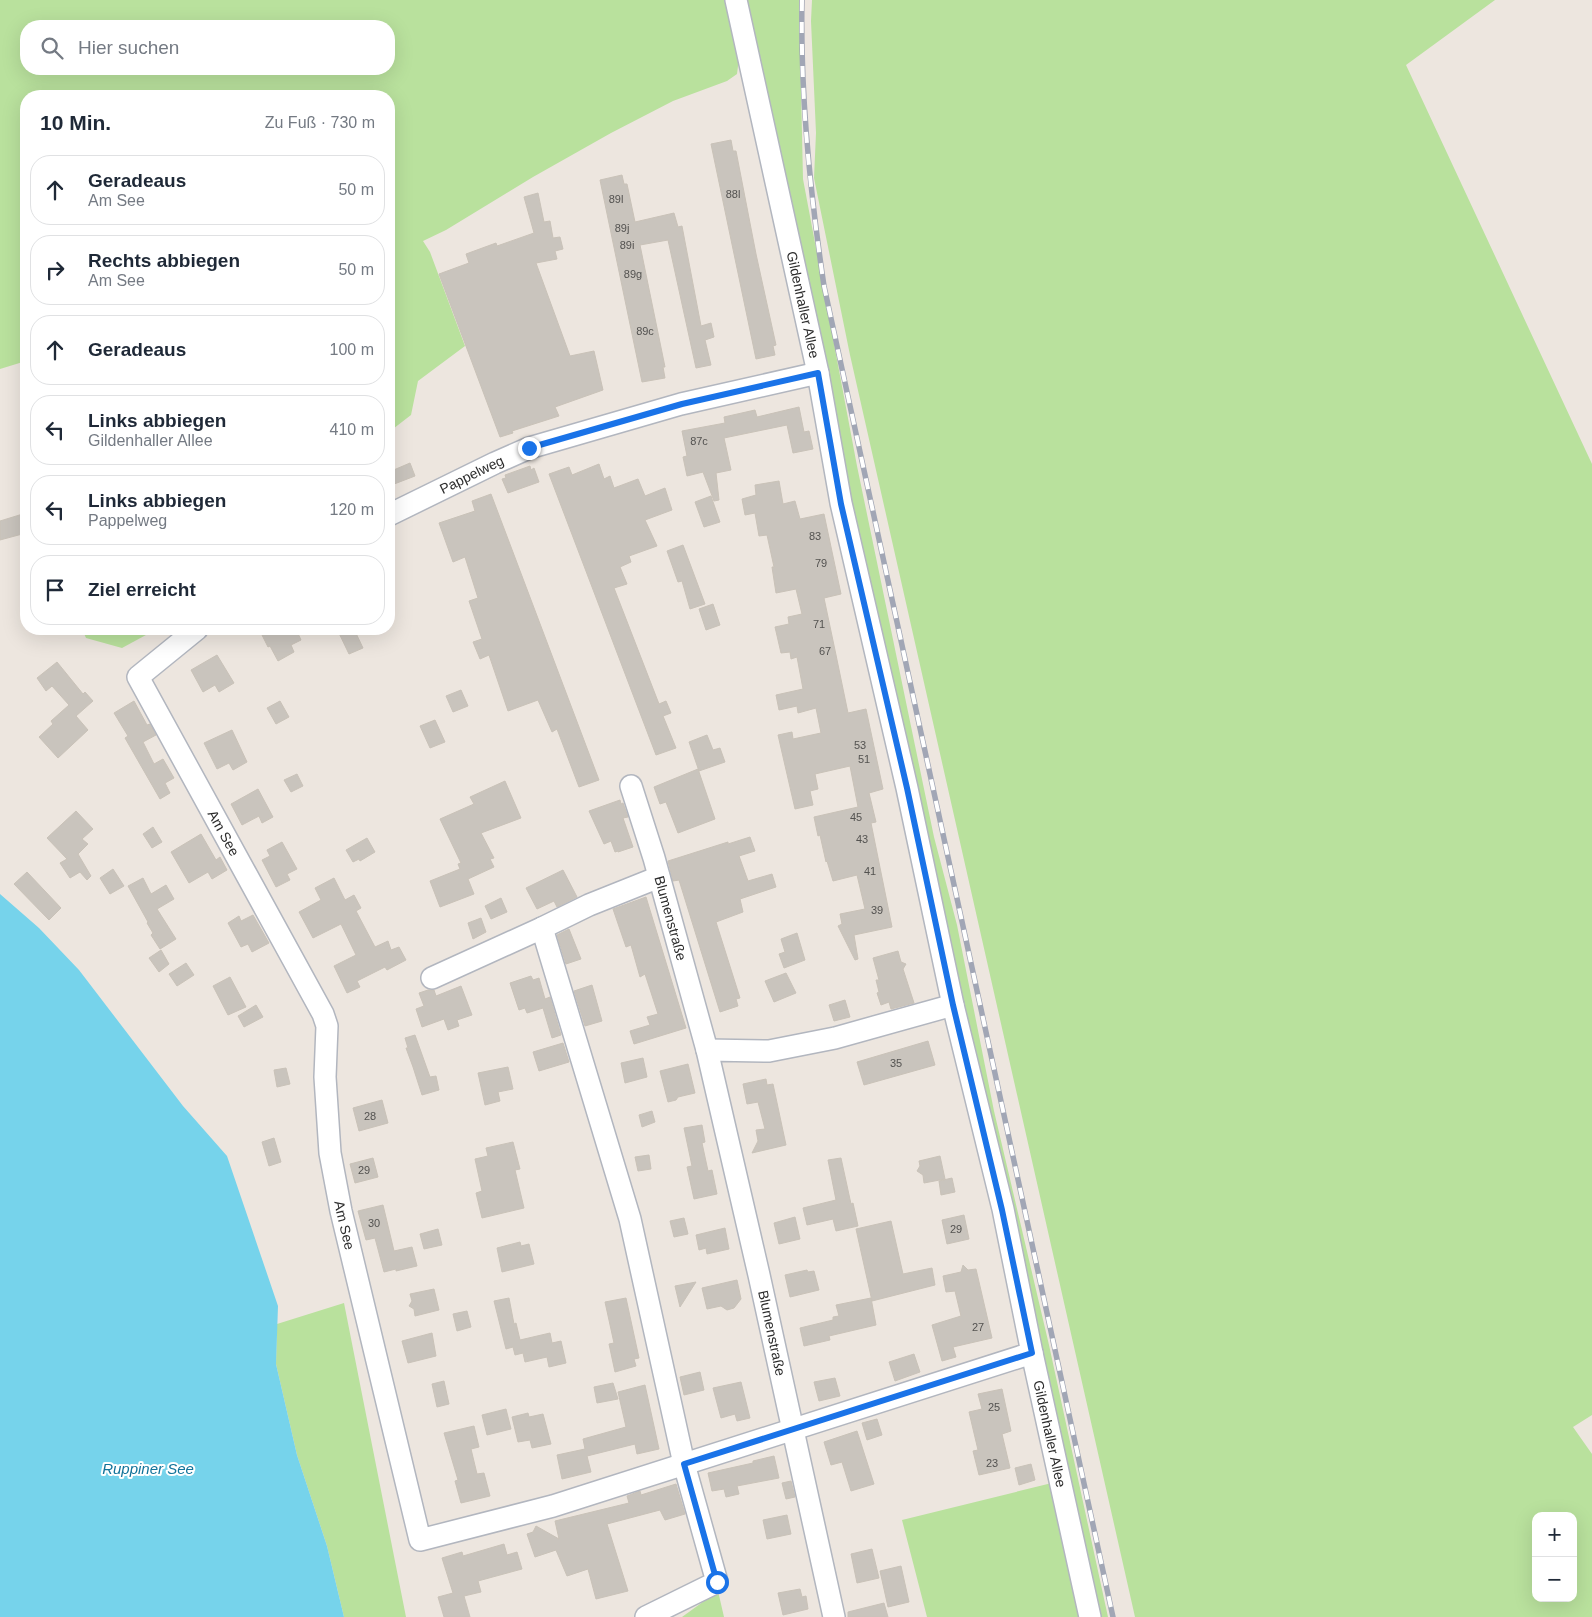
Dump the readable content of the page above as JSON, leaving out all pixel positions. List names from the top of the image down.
{
  "streets": {
    "street": [
      "Gildenhaller Allee",
      "Pappelweg",
      "Am See",
      "Blumenstraße"
    ]
  },
  "crossings": [
    ["Gildenhaller Allee", "Pappelweg"],
    ["Gildenhaller Allee", "Am See"],
    ["Am See", "Blumenstraße"]
  ],
  "water": ["Ruppiner See"],
  "house_numbers": [
    "88l",
    "89l",
    "89j",
    "89i",
    "89g",
    "89c",
    "87c",
    "83",
    "79",
    "71",
    "67",
    "53",
    "51",
    "45",
    "43",
    "41",
    "39",
    "35",
    "28",
    "29",
    "30",
    "29",
    "27",
    "25",
    "23"
  ],
  "page": {
    "search": "Hier suchen",
    "heading": ["10 Min.", "Zu Fuß · 730 m"],
    "list": [
      ["Geradeaus", "Am See", "50 m"],
      ["Rechts abbiegen", "Am See", "50 m"],
      ["Geradeaus", "100 m"],
      ["Links abbiegen", "Gildenhaller Allee", "410 m"],
      ["Links abbiegen", "Pappelweg", "120 m"],
      "Ziel erreicht"
    ],
    "map_buttons": ["+", "−"]
  }
}
